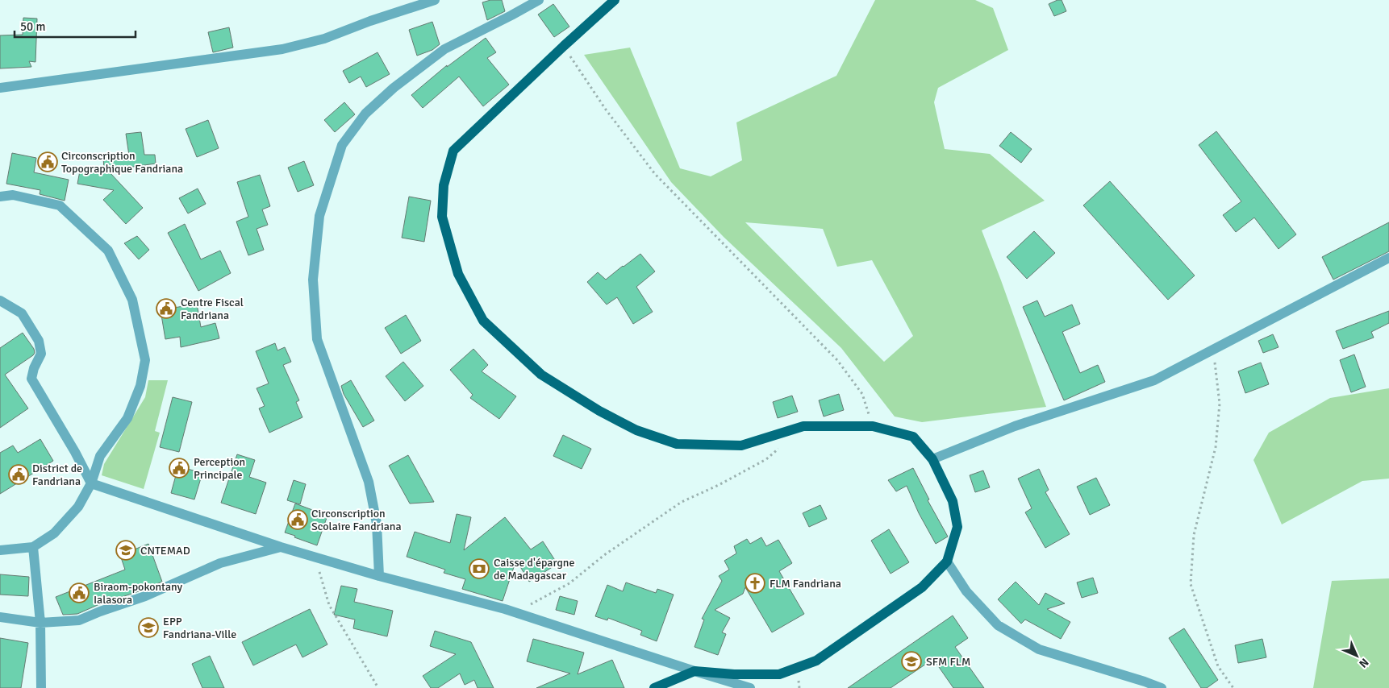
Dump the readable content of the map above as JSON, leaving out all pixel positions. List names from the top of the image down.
{
  "places": {
    "public building": [
      "Circonscription Topographique Fandriana",
      "Centre Fiscal Fandriana",
      "Perception Principale",
      "District de Fandriana",
      "Circonscription Scolaire Fandriana",
      "Biraom-pokontany Ialasora"
    ],
    "school or university": ["CNTEMAD", "EPP Fandriana-Ville", "SFM FLM"],
    "bank": ["Caisse d'épargne de Madagascar"],
    "church": ["FLM Fandriana"]
  },
  "scale_bar": "50 m",
  "north": "bottom right"
}
